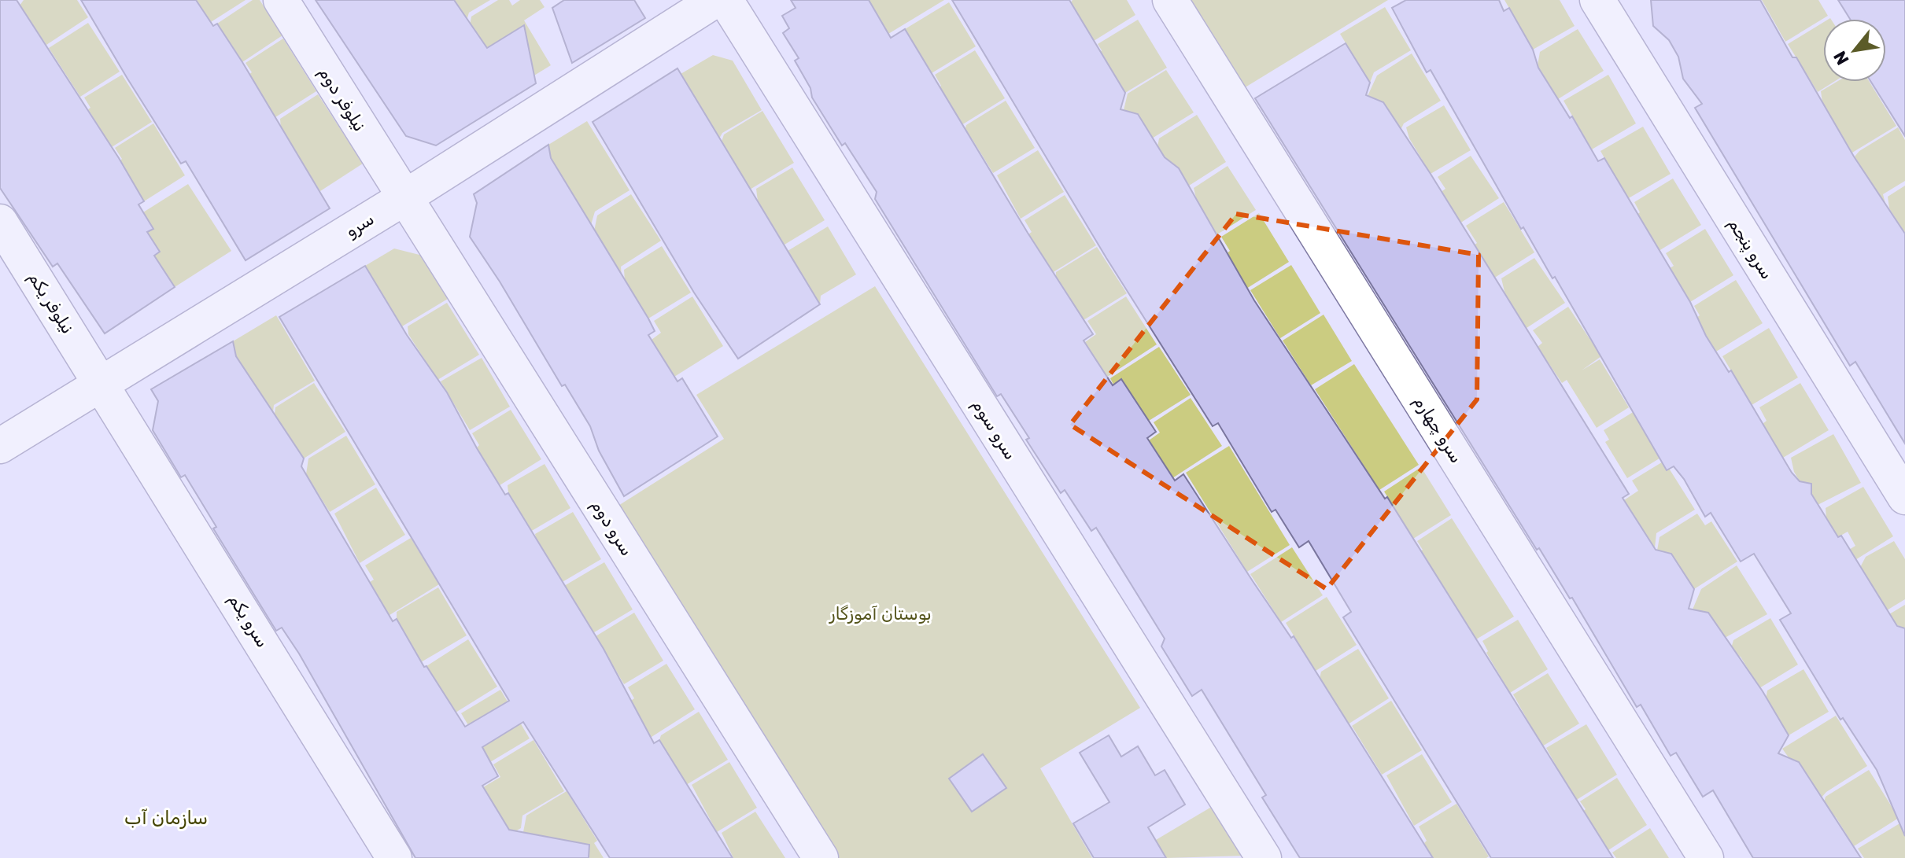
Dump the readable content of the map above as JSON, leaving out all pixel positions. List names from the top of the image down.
{
  "streets": {
    "street": [
      "نیلوفر دوم",
      "سرو",
      "سرو پنجم",
      "نیلوفر یکم",
      "سرو سوم",
      "سرو چهارم",
      "سرو دوم",
      "سرو یکم"
    ]
  },
  "crossings": [
    ["نیلوفر دوم", "سرو"],
    ["نیلوفر دوم", "سرو دوم"],
    ["سرو", "نیلوفر یکم"],
    ["سرو", "سرو دوم"],
    ["سرو", "سرو یکم"],
    ["نیلوفر یکم", "سرو یکم"]
  ],
  "districts": ["سازمان آب"],
  "parks": ["بوستان آموزگار"],
  "north": "bottom left"
}
